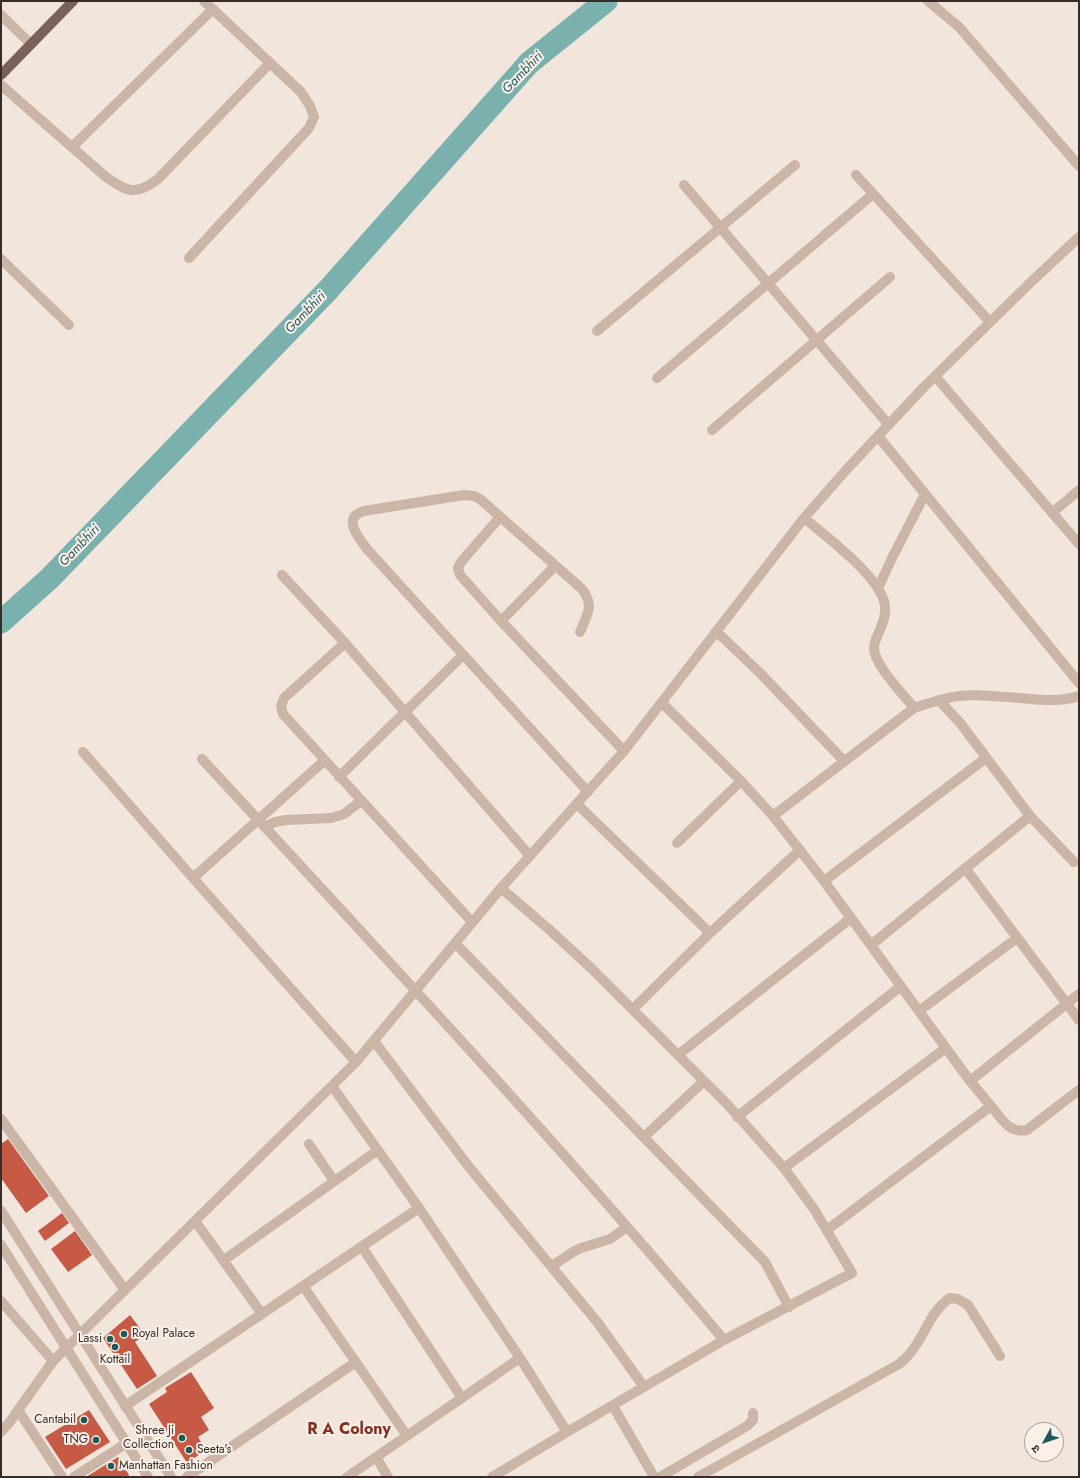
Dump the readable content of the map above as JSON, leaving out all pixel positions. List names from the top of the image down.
{
  "districts": ["R A Colony"],
  "water": ["Gambhiri"],
  "places": [
    "Royal Palace",
    "Lassi",
    "Kottail",
    "Cantabil",
    "Shree Ji Collection",
    "TNG",
    "Seeta's",
    "Manhattan Fashion"
  ],
  "north": "bottom left"
}
